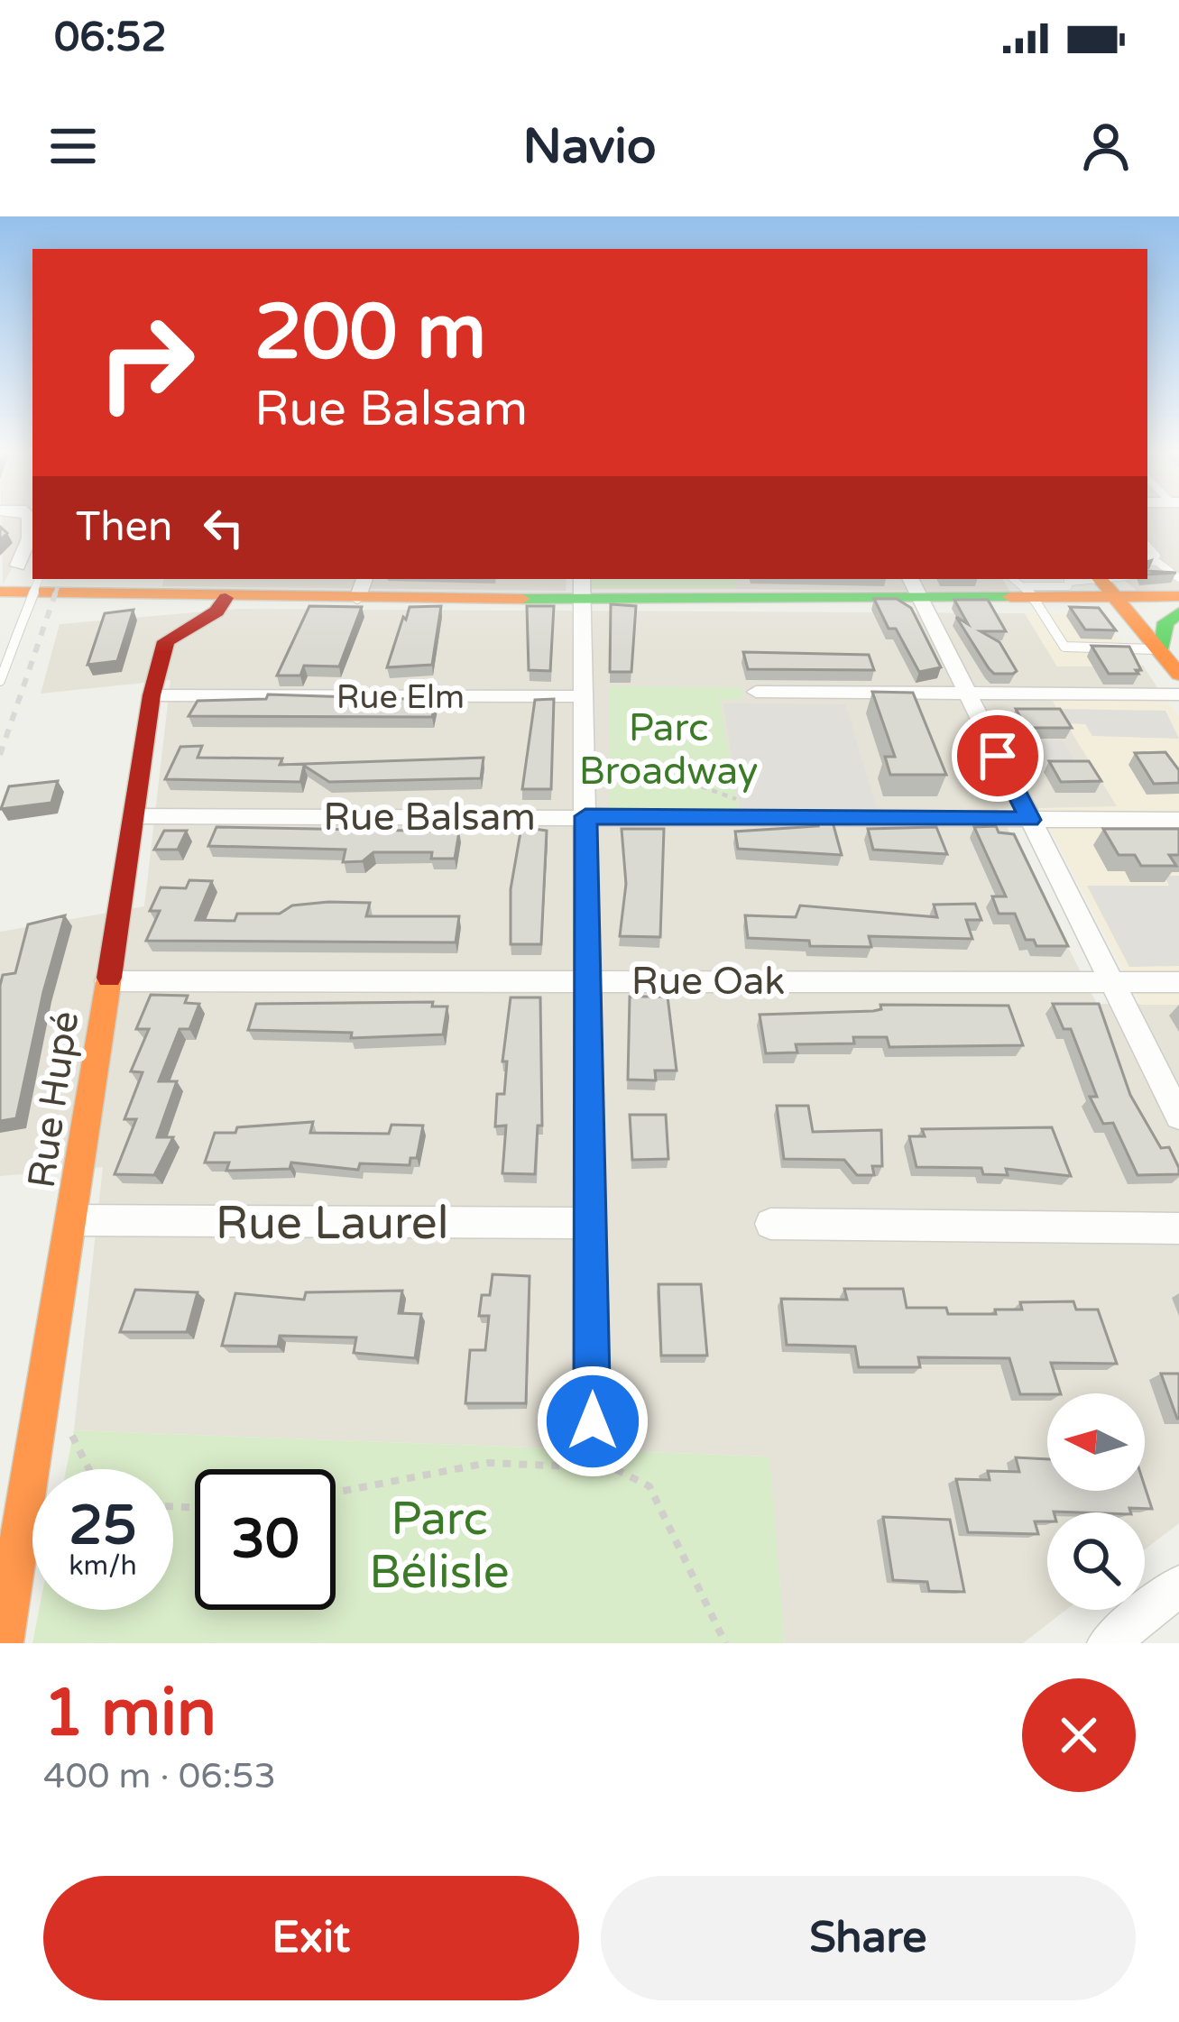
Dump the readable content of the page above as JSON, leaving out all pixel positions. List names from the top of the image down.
{
  "streets": {
    "street": [
      "Rue Elm",
      "Rue Balsam",
      "Rue Oak",
      "Rue Hupé",
      "Rue Laurel"
    ]
  },
  "crossings": [
    ["Rue Elm", "Rue Hupé"],
    ["Rue Balsam", "Rue Hupé"],
    ["Rue Oak", "Rue Hupé"],
    ["Rue Hupé", "Rue Laurel"]
  ],
  "parks": ["Parc Broadway", "Parc Bélisle"],
  "north": "left",
  "page": {
    "status": "06:52",
    "header": "Navio",
    "turn": ["200 m", "Rue Balsam"],
    "then": "Then",
    "speed": "25 km/h",
    "limit": "30",
    "heading": ["1 min", "400 m · 06:53"],
    "buttons": ["Exit", "Share"]
  }
}
